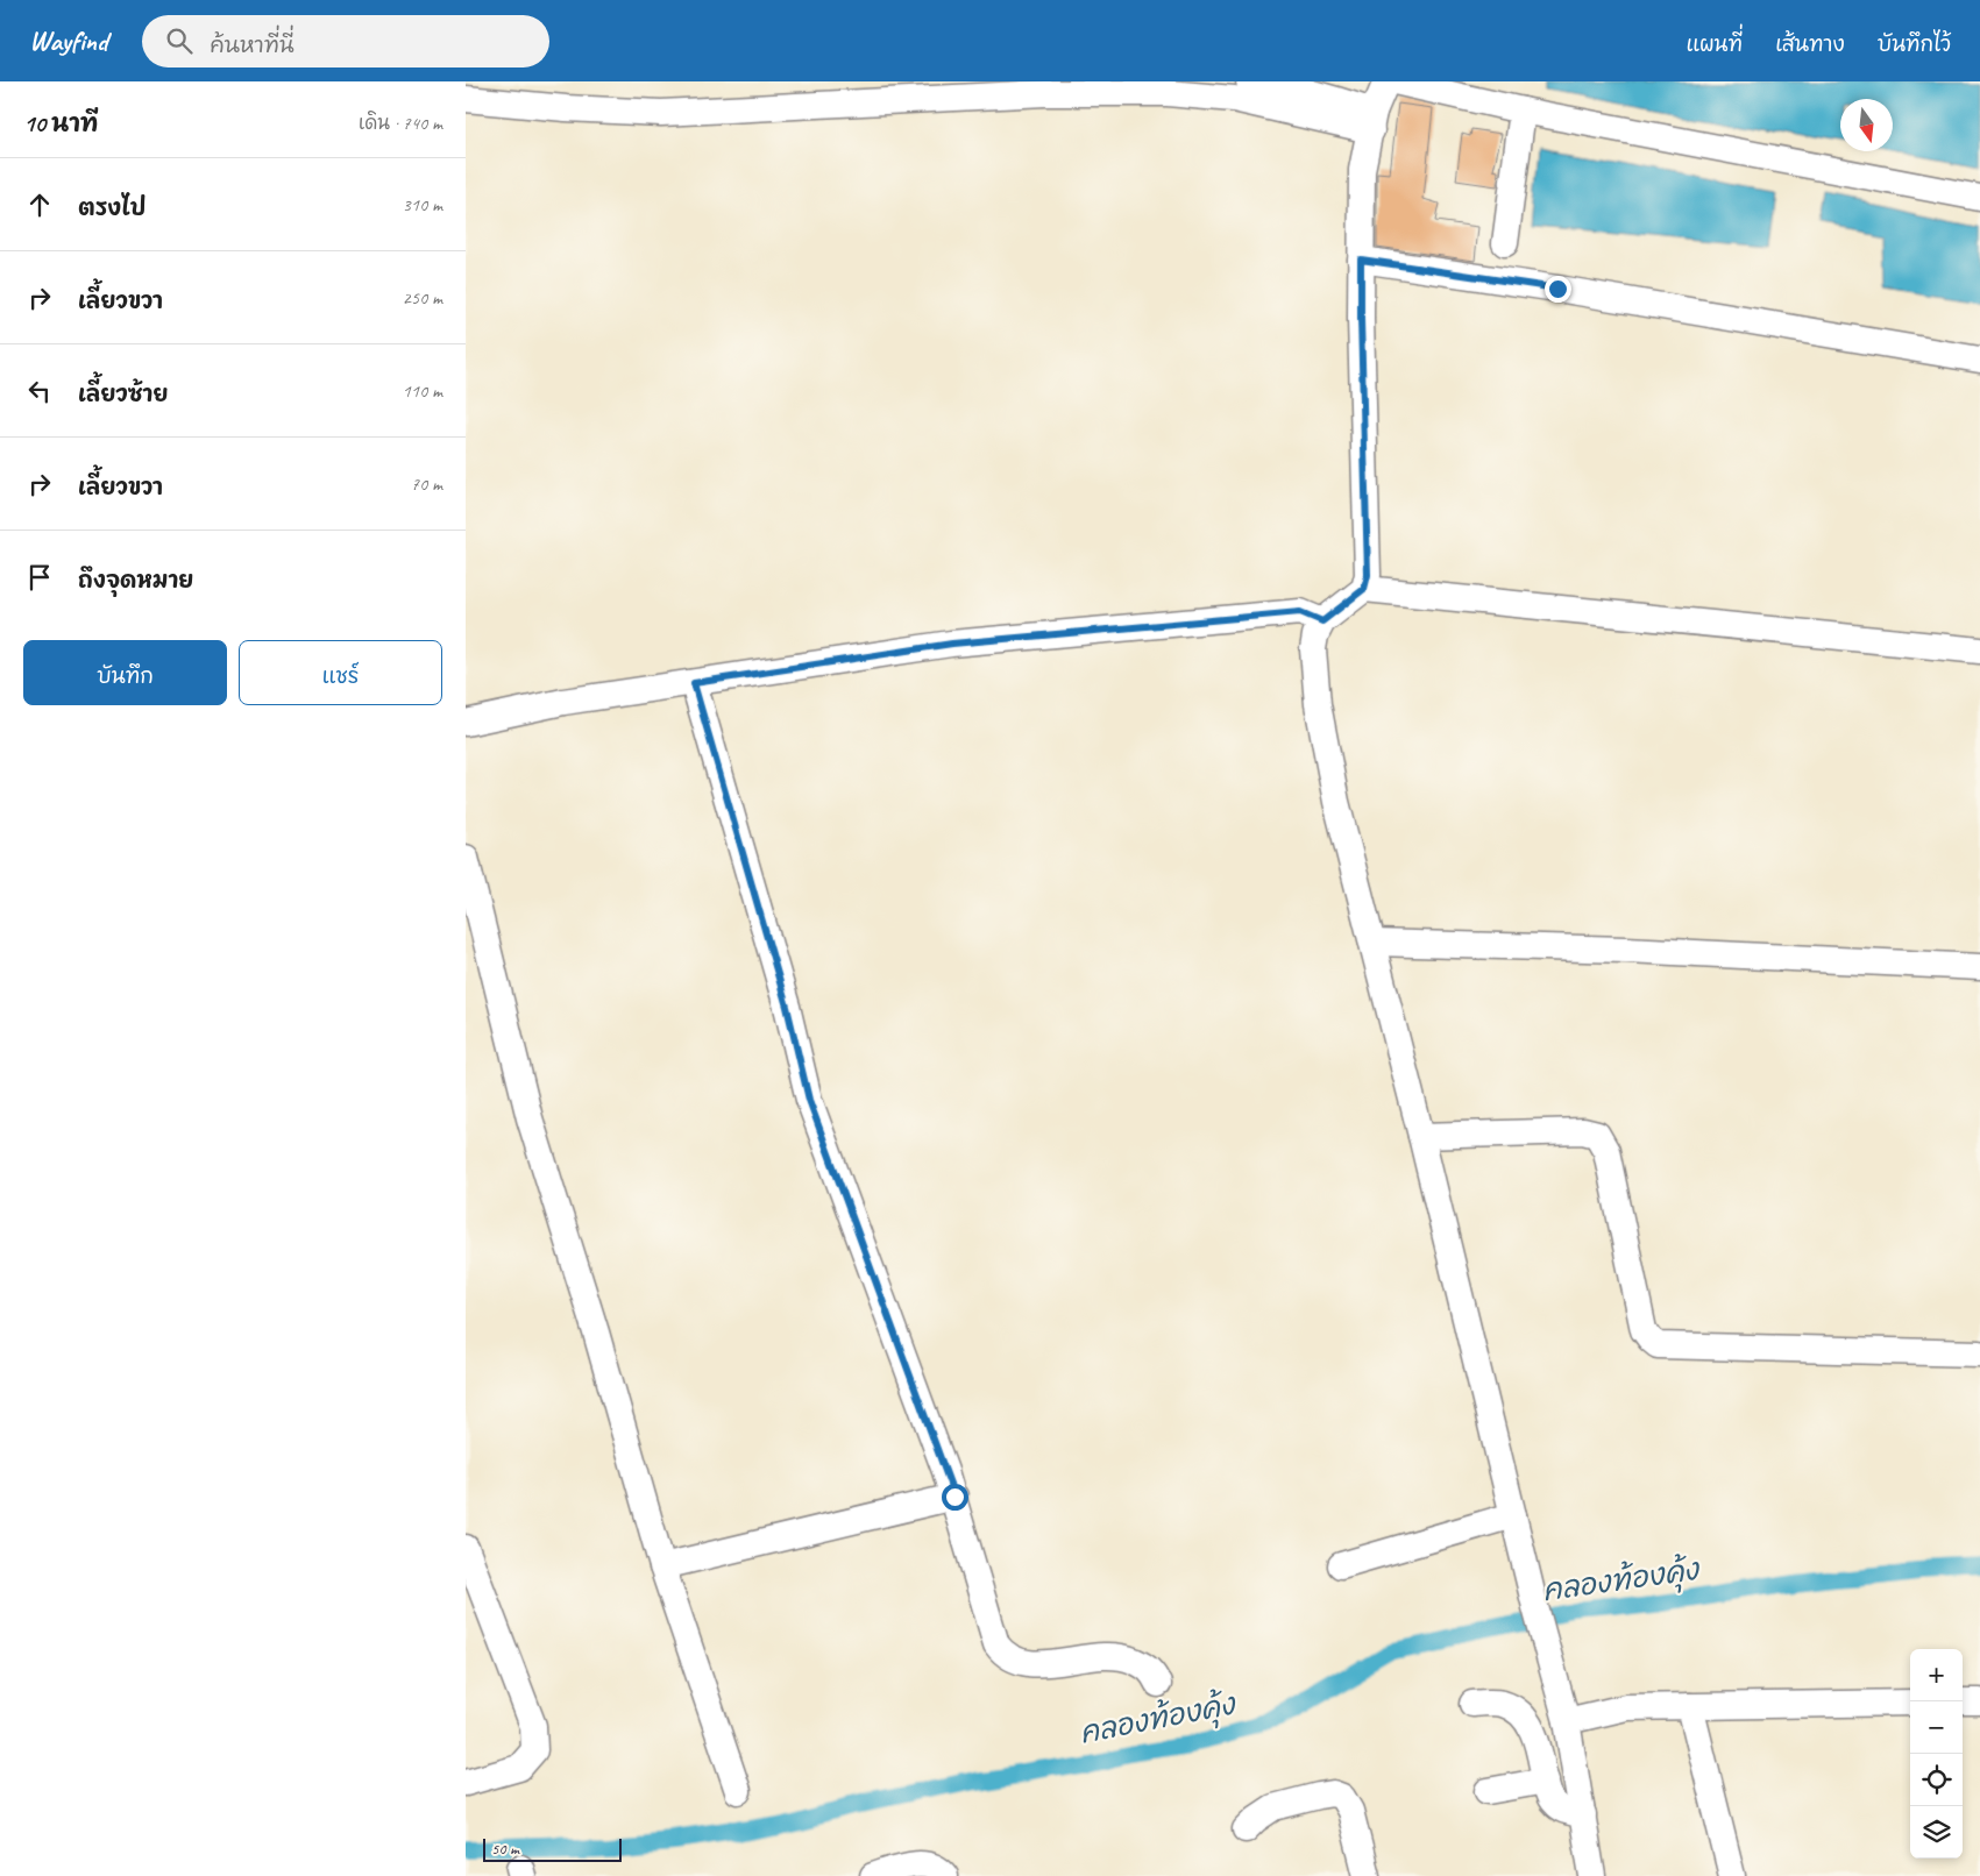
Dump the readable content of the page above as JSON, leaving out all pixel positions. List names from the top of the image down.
{
  "water": ["คลองท้องคุ้ง"],
  "scale_bar": "50 m",
  "north": "bottom",
  "page": {
    "header": "Wayfind",
    "search": "ค้นหาที่นี่",
    "nav": ["แผนที่", "เส้นทาง", "บันทึกไว้"],
    "heading": ["10 นาที", "เดิน · 740 m"],
    "list": [
      ["ตรงไป", "310 m"],
      ["เลี้ยวขวา", "250 m"],
      ["เลี้ยวซ้าย", "110 m"],
      ["เลี้ยวขวา", "70 m"],
      "ถึงจุดหมาย"
    ],
    "buttons": ["บันทึก", "แชร์"],
    "map_buttons": ["+", "−"],
    "scale": "50 m"
  }
}
